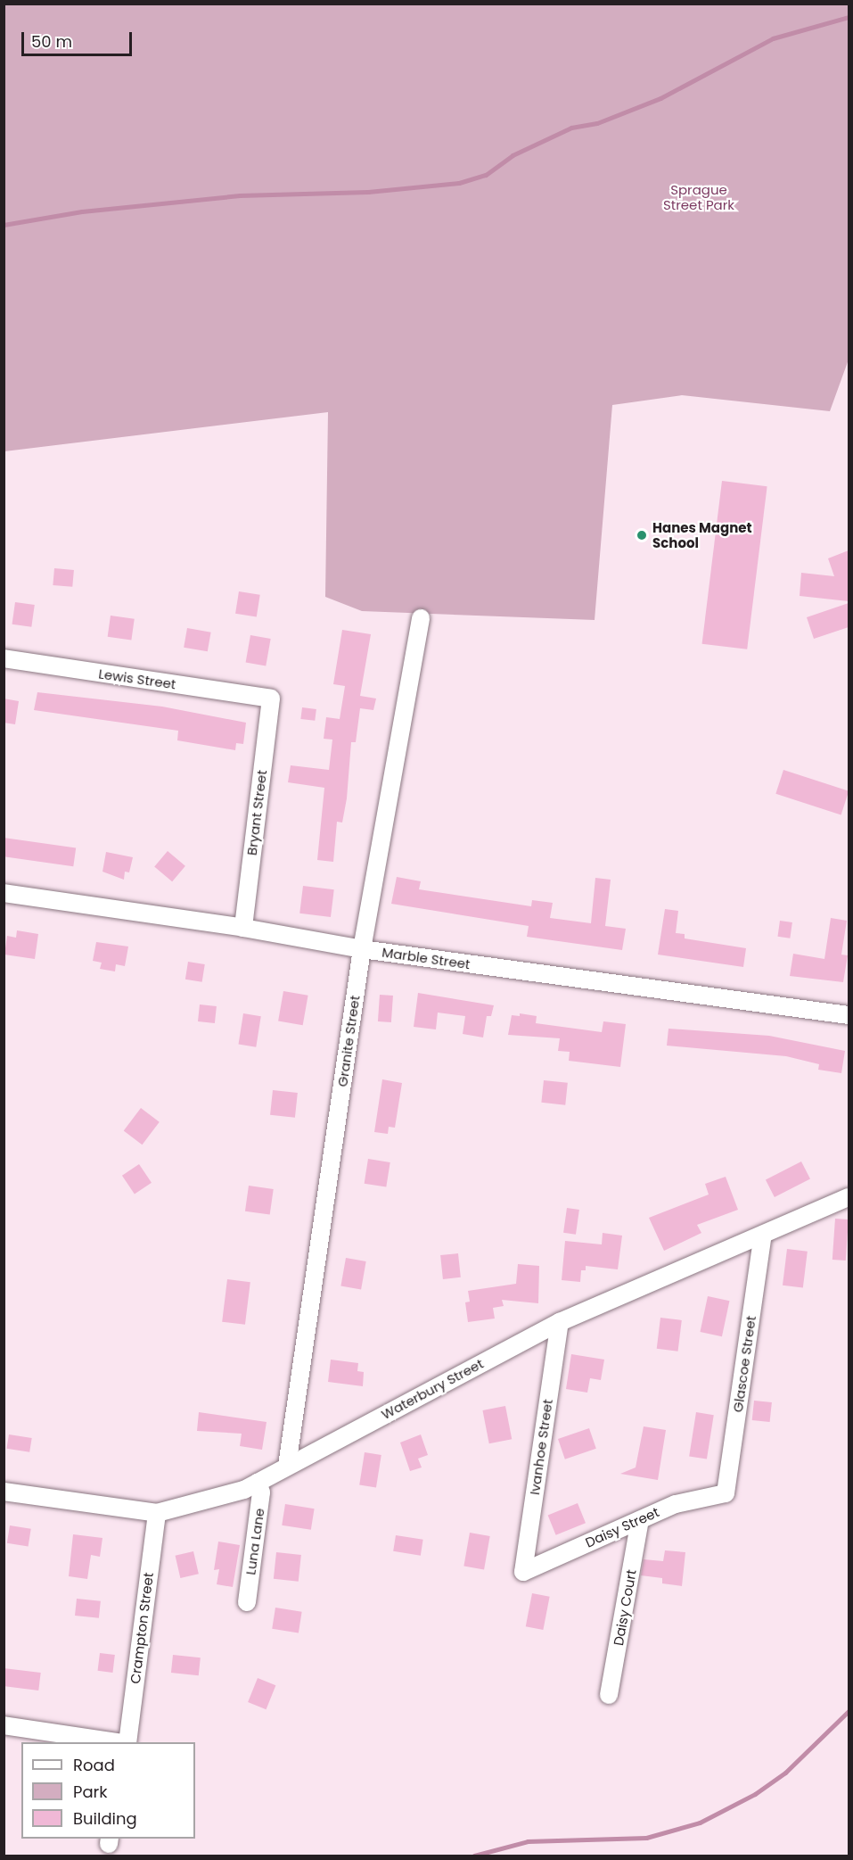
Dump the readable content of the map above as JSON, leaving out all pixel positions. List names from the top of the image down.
{
  "streets": {
    "street": [
      "Lewis Street",
      "Bryant Street",
      "Marble Street",
      "Granite Street",
      "Glascoe Street",
      "Waterbury Street",
      "Ivanhoe Street",
      "Daisy Street",
      "Luna Lane",
      "Daisy Court",
      "Crampton Street"
    ]
  },
  "crossings": [
    ["Lewis Street", "Bryant Street"],
    ["Bryant Street", "Marble Street"],
    ["Marble Street", "Granite Street"],
    ["Granite Street", "Waterbury Street"],
    ["Glascoe Street", "Waterbury Street"],
    ["Glascoe Street", "Daisy Street"],
    ["Waterbury Street", "Ivanhoe Street"],
    ["Waterbury Street", "Luna Lane"],
    ["Waterbury Street", "Crampton Street"],
    ["Ivanhoe Street", "Daisy Street"],
    ["Daisy Street", "Daisy Court"]
  ],
  "parks": ["Sprague Street Park"],
  "places": ["Hanes Magnet School"],
  "legend": ["Road", "Park", "Building"],
  "scale_bar": "50 m"
}
